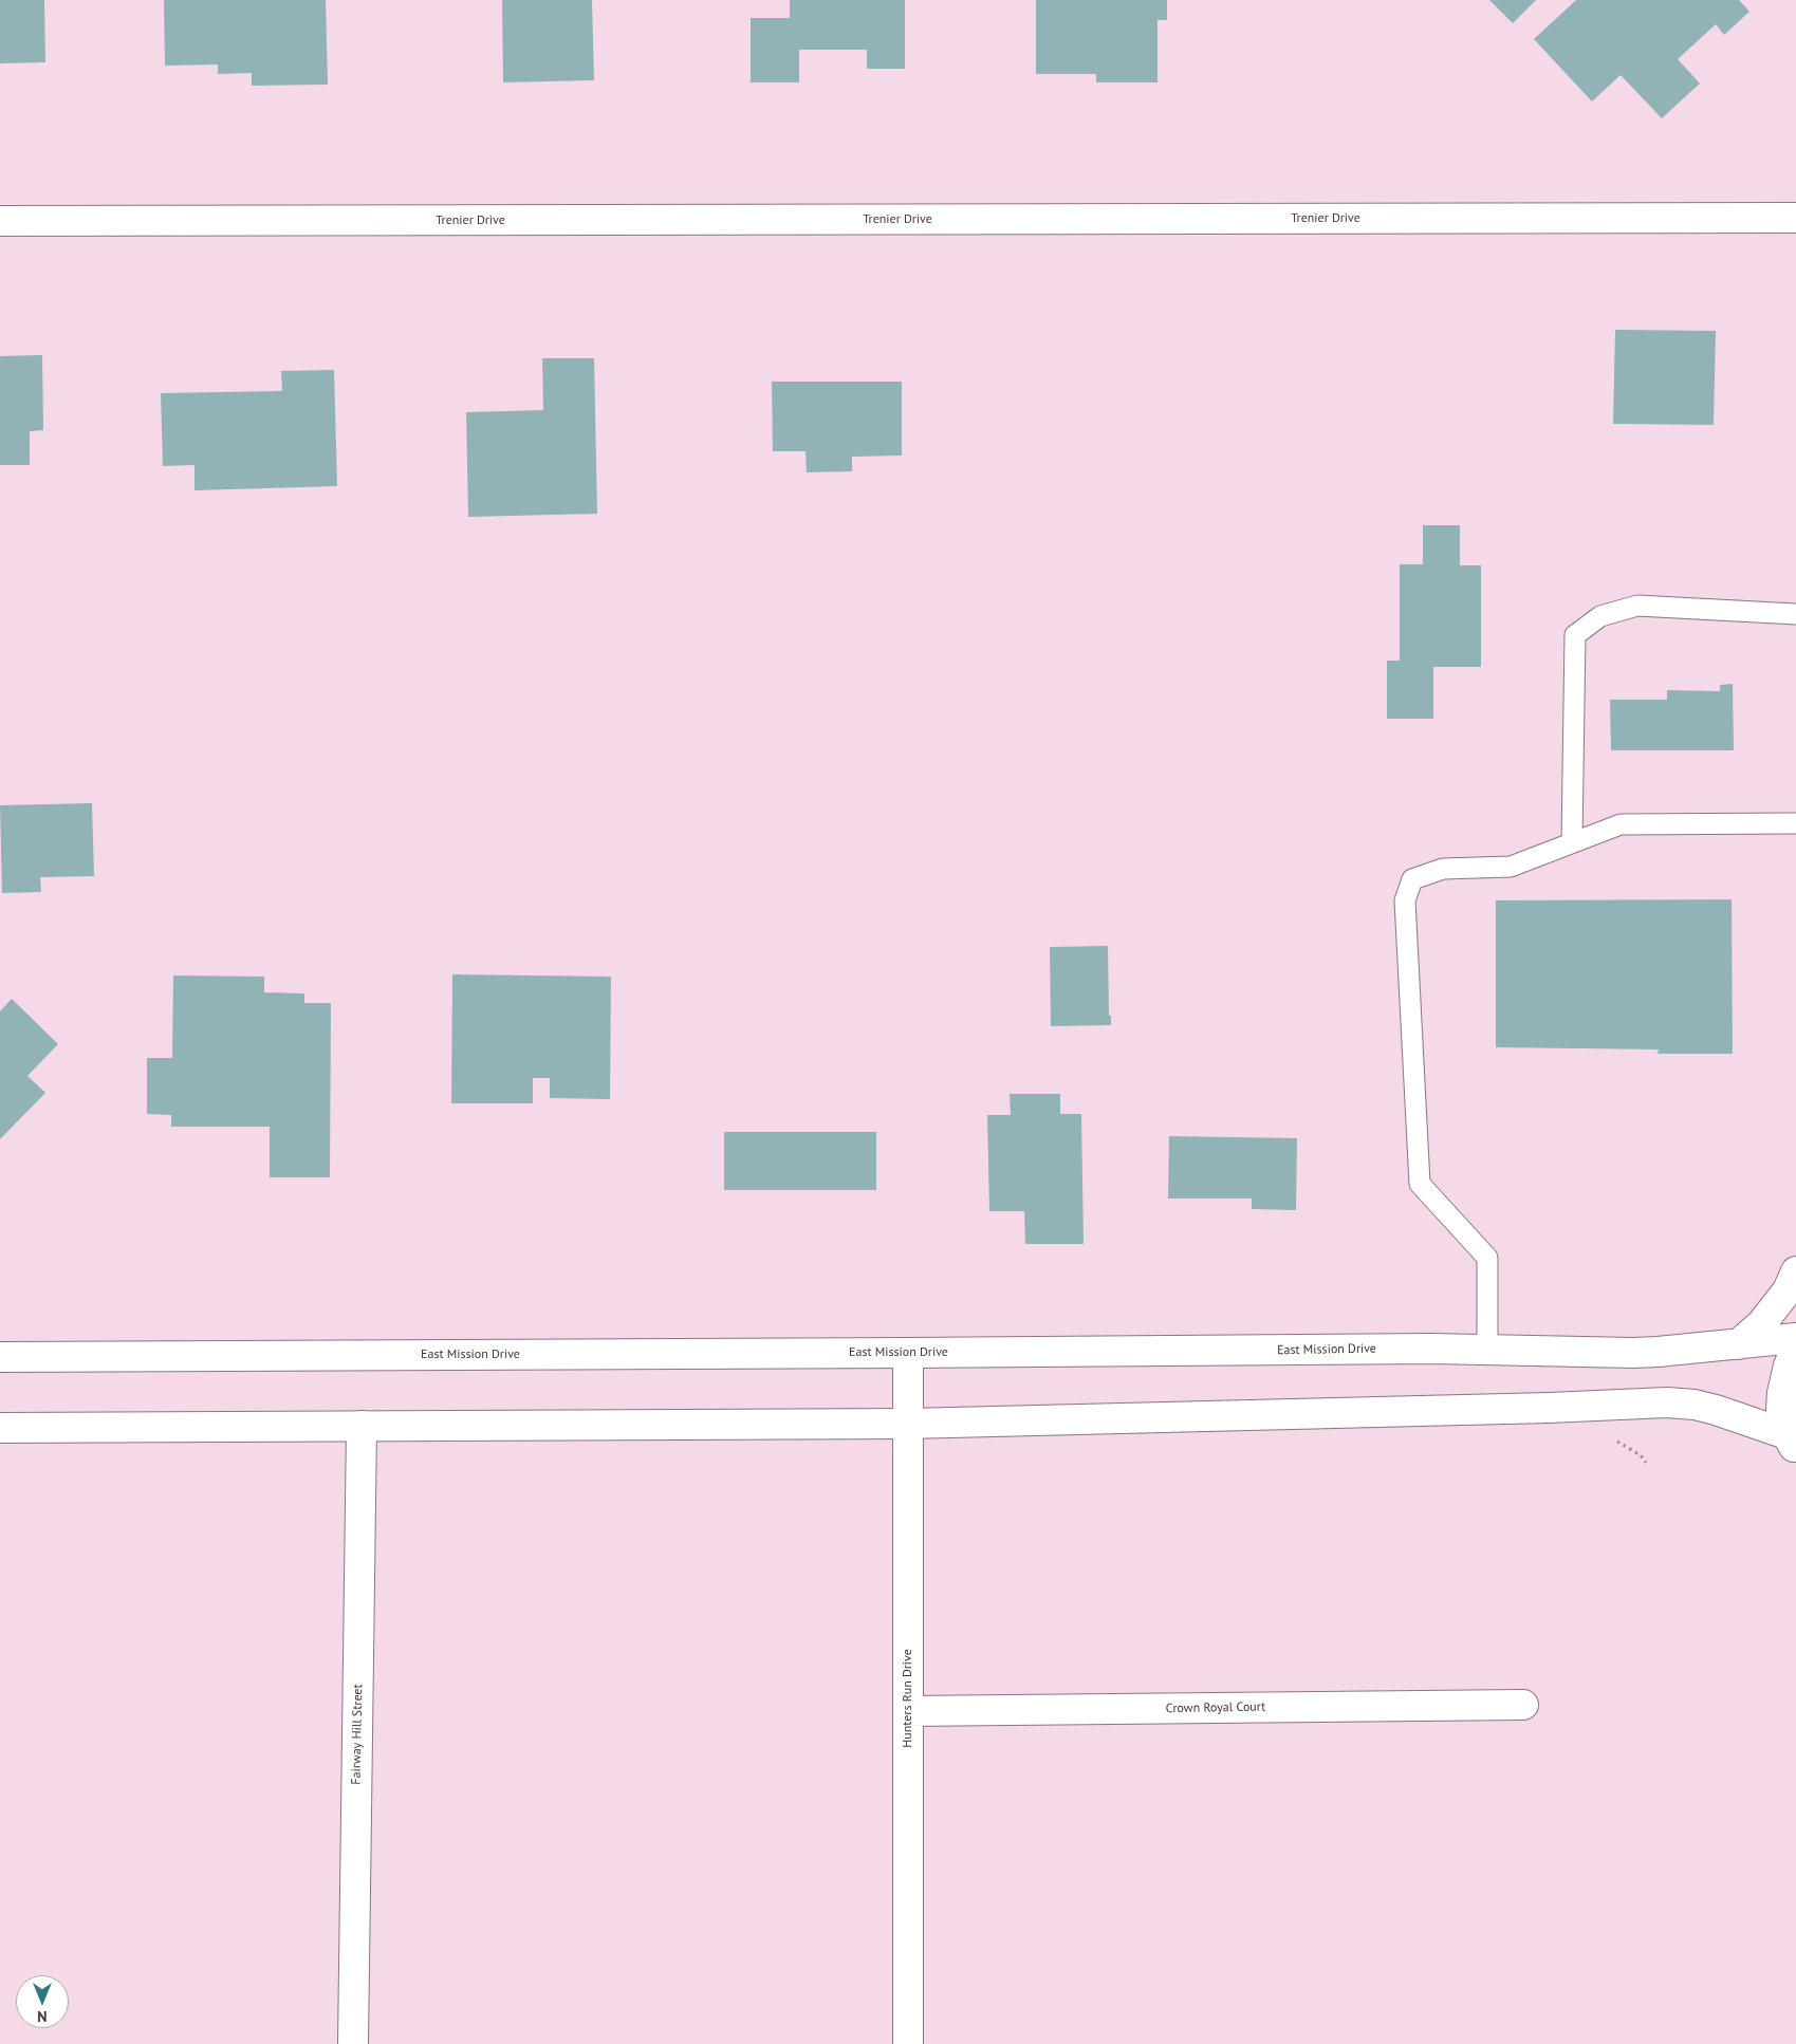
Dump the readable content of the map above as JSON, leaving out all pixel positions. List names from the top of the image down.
{
  "streets": {
    "street": [
      "Trenier Drive",
      "East Mission Drive",
      "Hunters Run Drive",
      "Crown Royal Court",
      "Fairway Hill Street"
    ]
  },
  "crossings": [
    ["East Mission Drive", "Hunters Run Drive"],
    ["Hunters Run Drive", "Crown Royal Court"]
  ],
  "north": "bottom"
}
